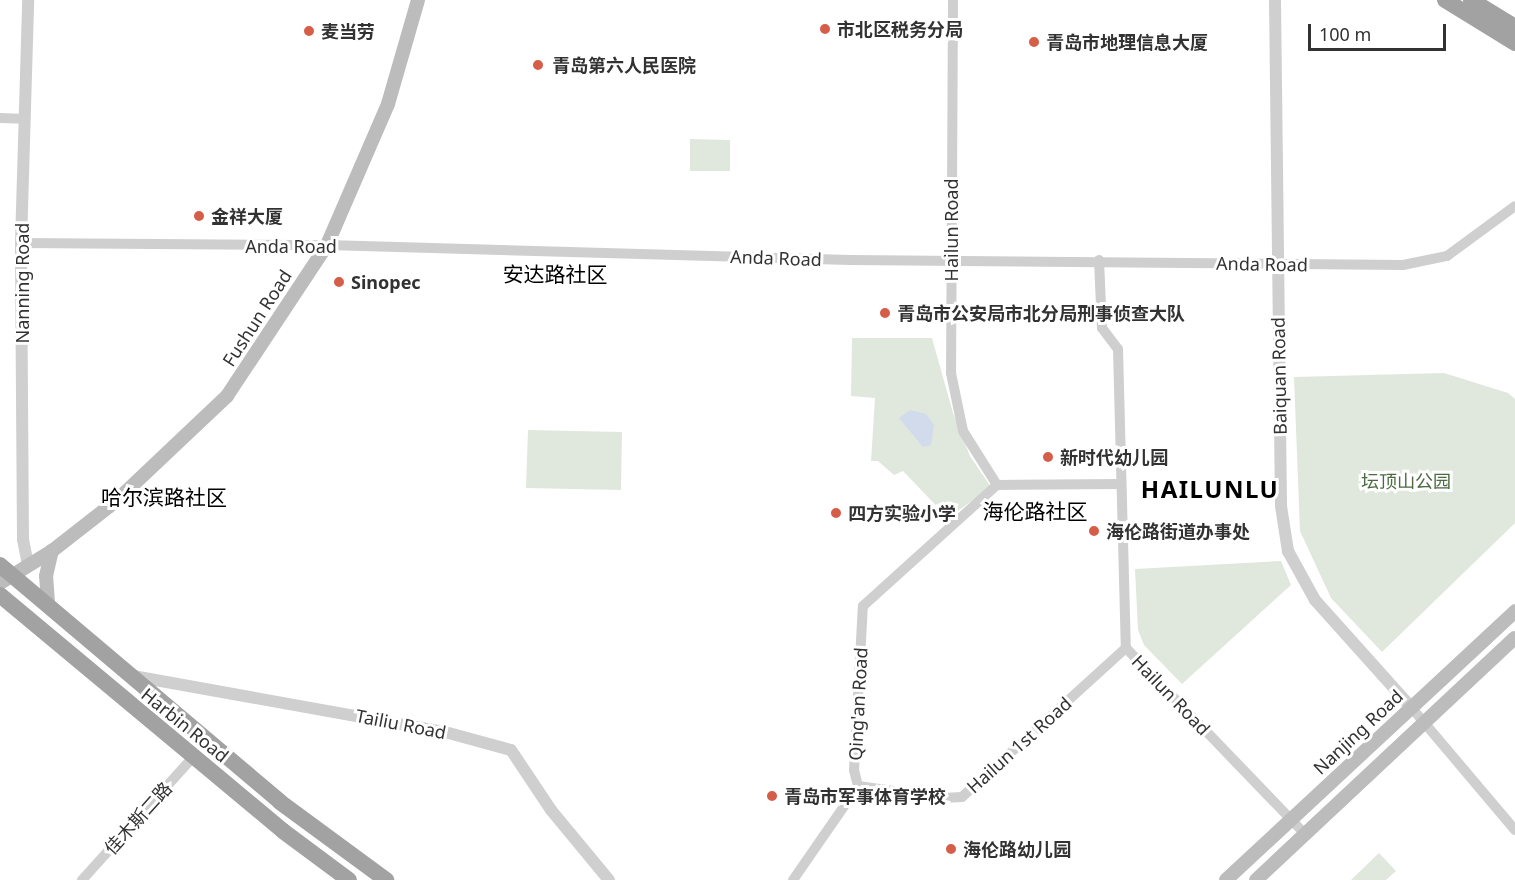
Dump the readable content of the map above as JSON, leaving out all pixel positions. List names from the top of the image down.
{
  "streets": {
    "highway": ["Harbin Road"],
    "main road": ["Fushun Road", "Nanjing Road"],
    "street": [
      "Hailun Road",
      "Anda Road",
      "Nanning Road",
      "Baiquan Road",
      "Qing'an Road",
      "Tailiu Road",
      "Hailun 1st Road",
      "佳木斯二路"
    ]
  },
  "crossings": [
    ["Hailun Road", "Anda Road"],
    ["Hailun Road", "Qing'an Road"],
    ["Hailun Road", "Nanjing Road"],
    ["Hailun Road", "Hailun 1st Road"],
    ["Anda Road", "Nanning Road"],
    ["Anda Road", "Fushun Road"],
    ["Anda Road", "Baiquan Road"],
    ["Nanning Road", "Fushun Road"],
    ["Fushun Road", "Harbin Road"],
    ["Baiquan Road", "Nanjing Road"],
    ["Qing'an Road", "Hailun 1st Road"],
    ["Tailiu Road", "Harbin Road"],
    ["Harbin Road", "佳木斯二路"]
  ],
  "districts": [
    "安达路社区",
    "HAILUNLU",
    "哈尔滨路社区",
    "海伦路社区"
  ],
  "parks": ["坛顶山公园"],
  "places": [
    "市北区税务分局",
    "麦当劳",
    "青岛市地理信息大厦",
    "青岛第六人民医院",
    "金祥大厦",
    "Sinopec",
    "青岛市公安局市北分局刑事侦查大队",
    "新时代幼儿园",
    "四方实验小学",
    "海伦路街道办事处",
    "青岛市军事体育学校",
    "海伦路幼儿园"
  ],
  "scale_bar": "100 m"
}
